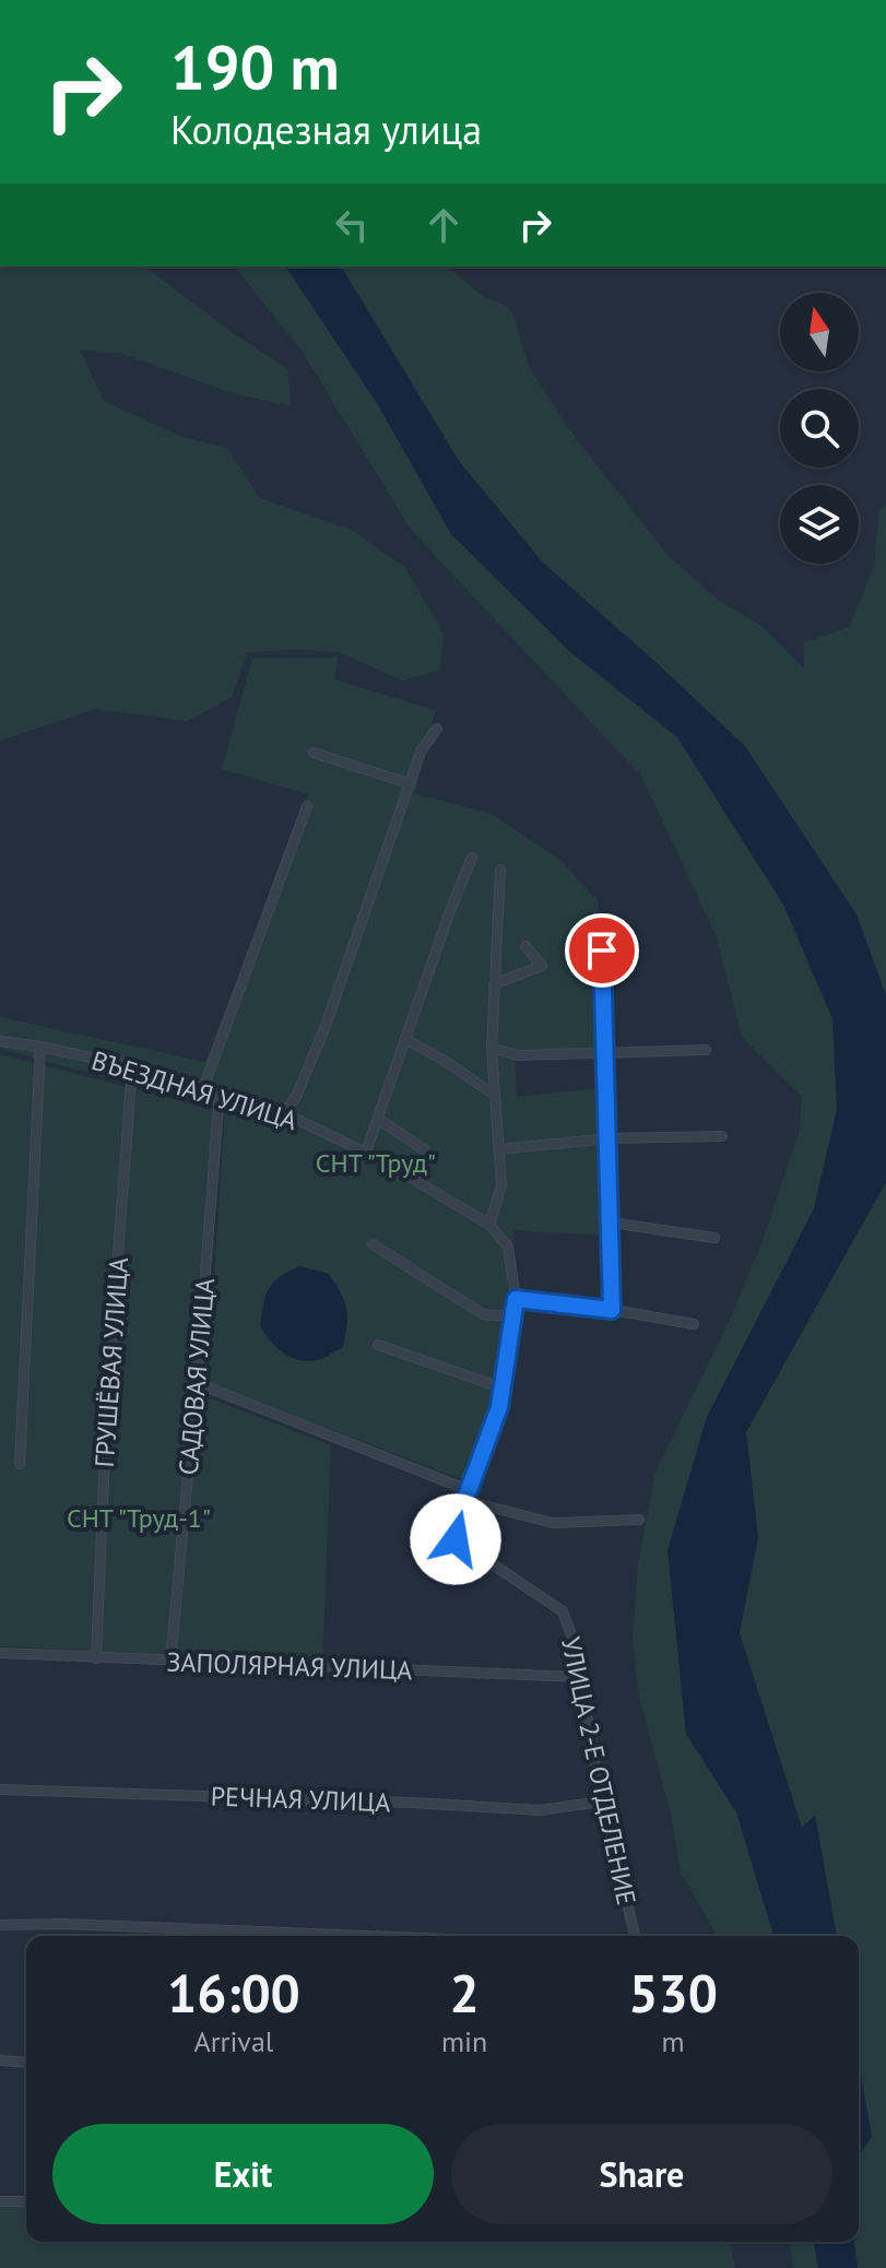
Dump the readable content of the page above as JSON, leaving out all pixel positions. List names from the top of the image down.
{
  "streets": {
    "street": [
      "ВЪЕЗДНАЯ УЛИЦА",
      "ГРУШЁВАЯ УЛИЦА",
      "САДОВАЯ УЛИЦА",
      "ЗАПОЛЯРНАЯ УЛИЦА",
      "УЛИЦА 2-Е ОТДЕЛЕНИЕ",
      "РЕЧНАЯ УЛИЦА"
    ]
  },
  "crossings": [
    ["ВЪЕЗДНАЯ УЛИЦА", "ГРУШЁВАЯ УЛИЦА"],
    ["ВЪЕЗДНАЯ УЛИЦА", "САДОВАЯ УЛИЦА"],
    ["ВЪЕЗДНАЯ УЛИЦА", "УЛИЦА 2-Е ОТДЕЛЕНИЕ"],
    ["ГРУШЁВАЯ УЛИЦА", "ЗАПОЛЯРНАЯ УЛИЦА"],
    ["САДОВАЯ УЛИЦА", "ЗАПОЛЯРНАЯ УЛИЦА"],
    ["ЗАПОЛЯРНАЯ УЛИЦА", "УЛИЦА 2-Е ОТДЕЛЕНИЕ"],
    ["УЛИЦА 2-Е ОТДЕЛЕНИЕ", "РЕЧНАЯ УЛИЦА"]
  ],
  "parks": ["СНТ \"Труд\"", "СНТ \"Труд-1\""],
  "north": "top",
  "page": {
    "turn": ["190 m", "Колодезная улица"],
    "eta": [
      "16:00",
      "Arrival",
      "2",
      "min",
      "530",
      "m"
    ],
    "buttons": ["Exit", "Share"]
  }
}
